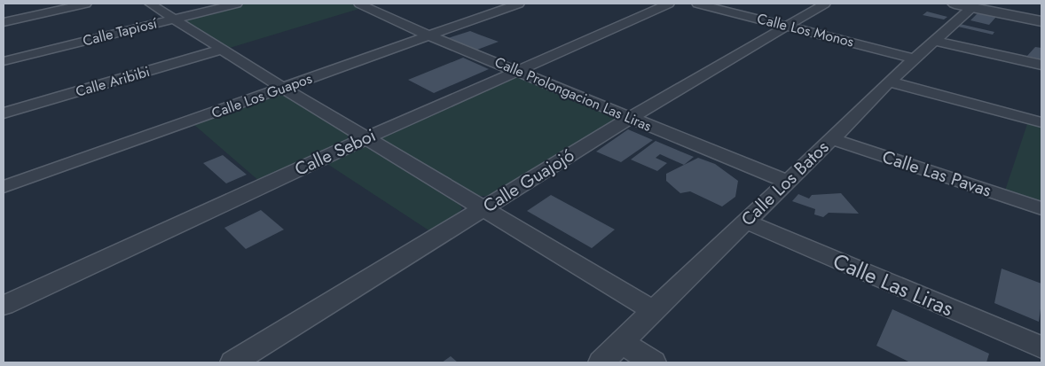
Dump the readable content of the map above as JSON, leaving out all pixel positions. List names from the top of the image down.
{
  "streets": {
    "street": [
      "Calle Los Monos",
      "Calle Tapiosí",
      "Calle Aribibi",
      "Calle Prolongacion Las Liras",
      "Calle Los Guapos",
      "Calle Seboi",
      "Calle Las Pavas",
      "Calle Guajojó",
      "Calle Los Batos",
      "Calle Las Liras"
    ]
  },
  "crossings": [
    ["Calle Los Monos", "Calle Guajojó"],
    ["Calle Los Monos", "Calle Los Batos"],
    ["Calle Prolongacion Las Liras", "Calle Los Guapos"],
    ["Calle Prolongacion Las Liras", "Calle Seboi"],
    ["Calle Prolongacion Las Liras", "Calle Guajojó"],
    ["Calle Prolongacion Las Liras", "Calle Los Batos"],
    ["Calle Las Pavas", "Calle Los Batos"],
    ["Calle Los Batos", "Calle Las Liras"]
  ]
}
